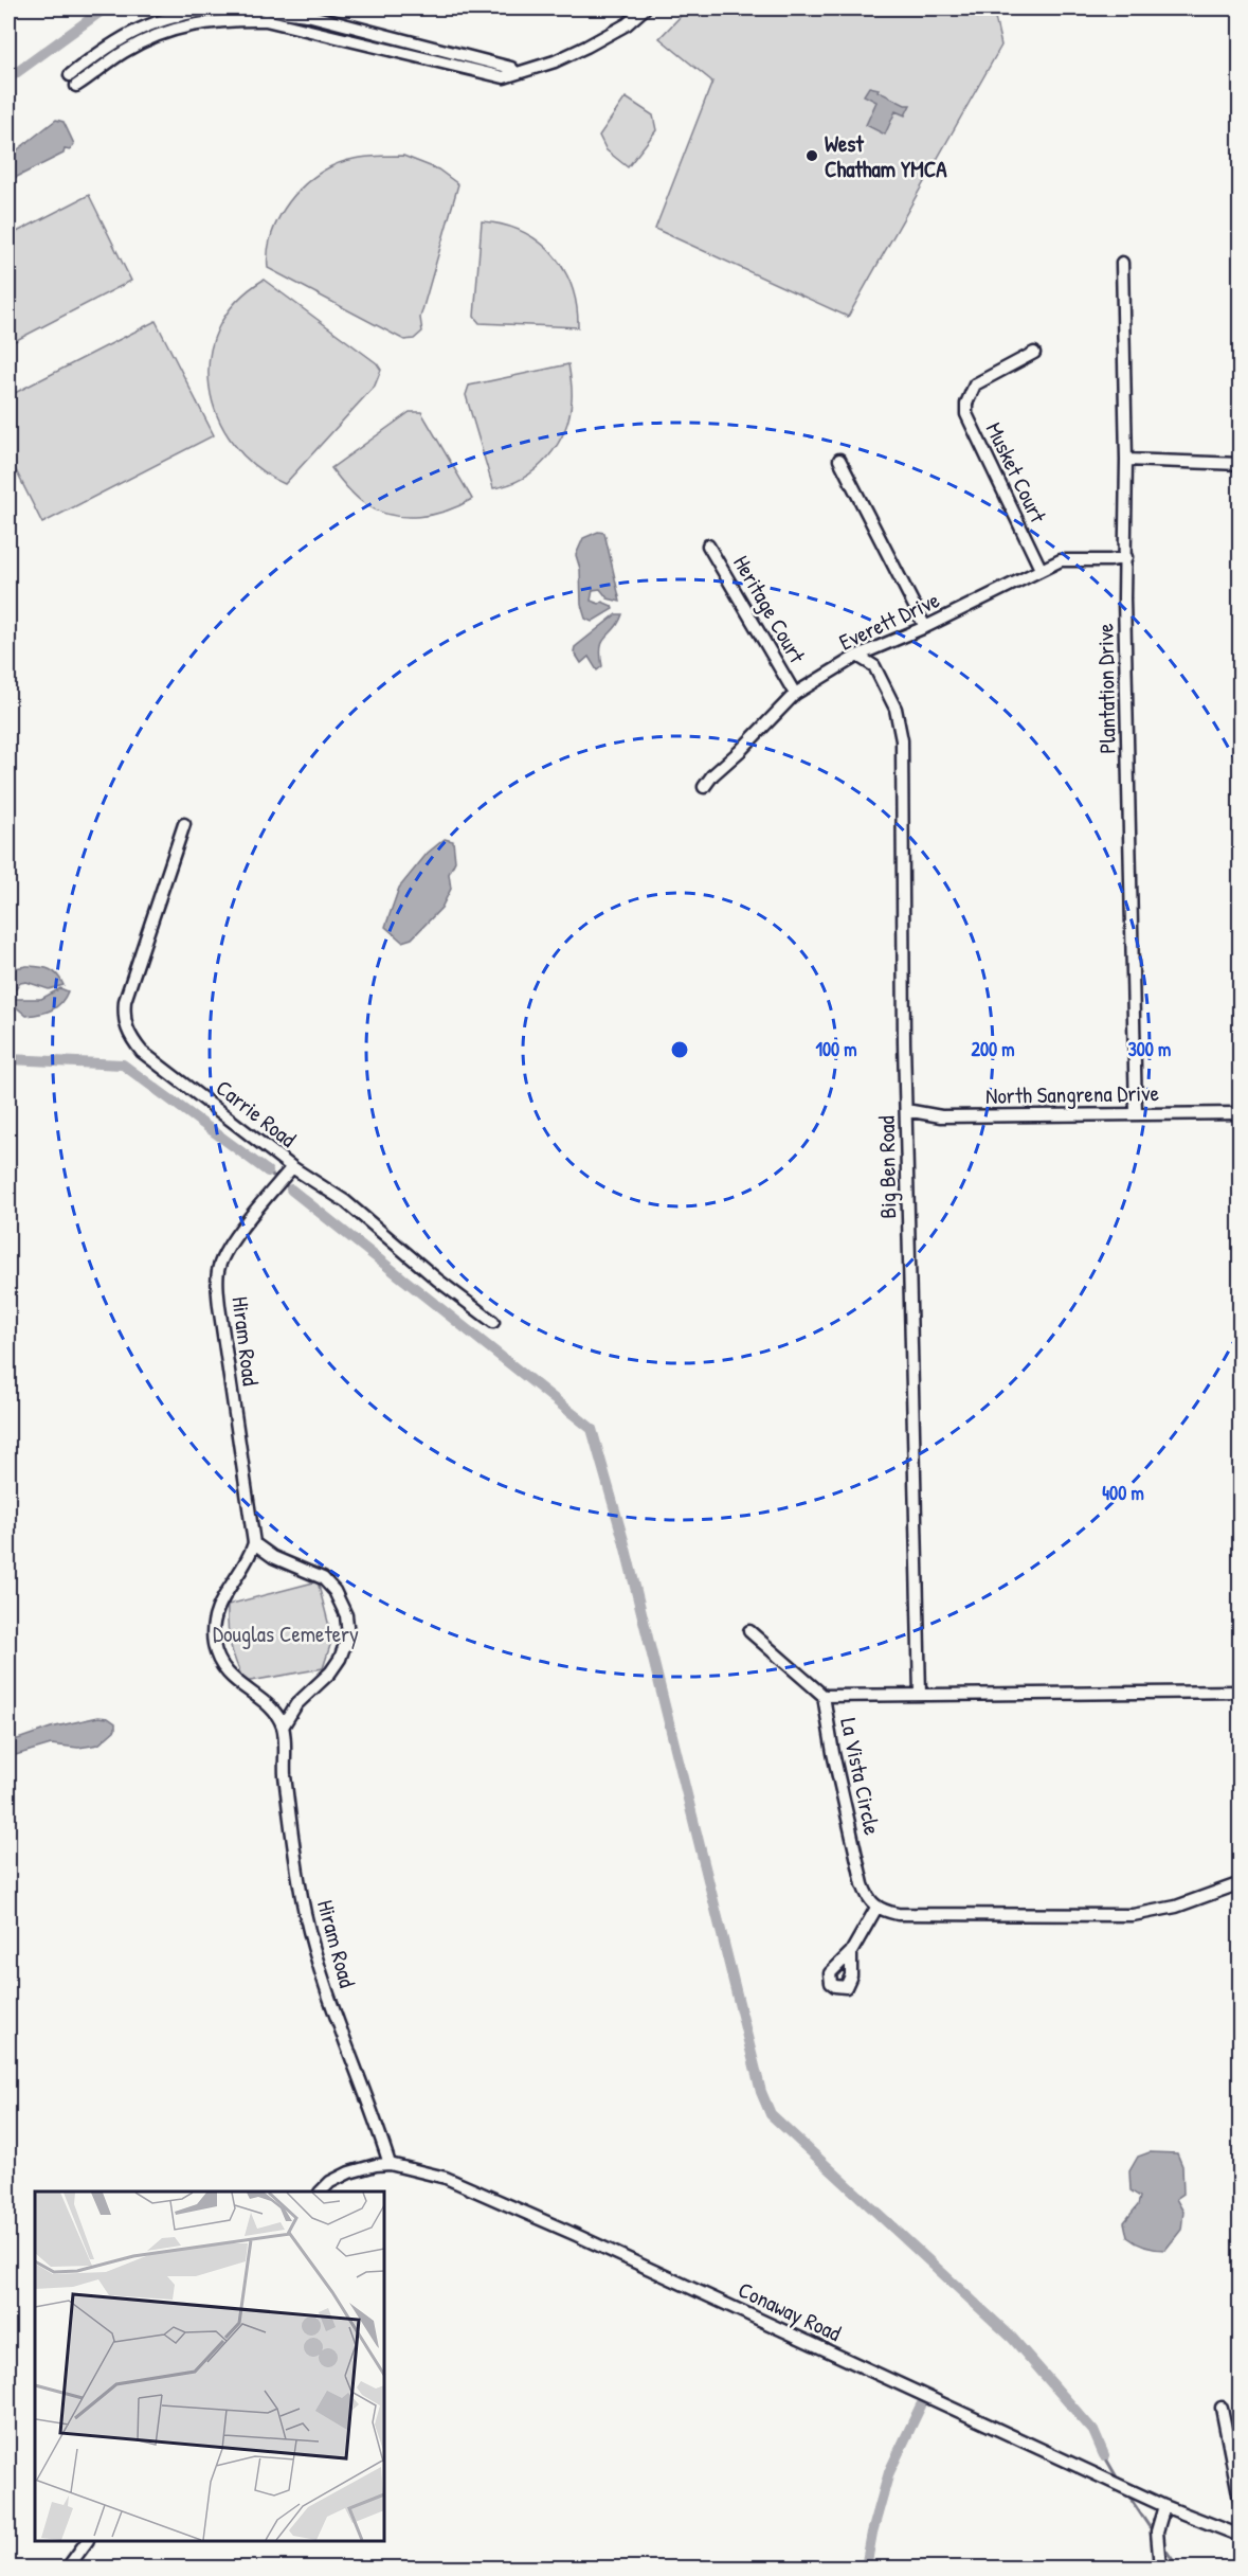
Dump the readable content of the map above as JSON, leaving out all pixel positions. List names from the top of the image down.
{
  "streets": {
    "street": [
      "Musket Court",
      "Heritage Court",
      "Everett Drive",
      "Plantation Drive",
      "North Sangrena Drive",
      "Carrie Road",
      "Big Ben Road",
      "Hiram Road",
      "La Vista Circle",
      "Conaway Road"
    ]
  },
  "crossings": [
    ["Musket Court", "Everett Drive"],
    ["Heritage Court", "Everett Drive"],
    ["Everett Drive", "Plantation Drive"],
    ["Everett Drive", "Big Ben Road"],
    ["Plantation Drive", "North Sangrena Drive"],
    ["North Sangrena Drive", "Big Ben Road"],
    ["Carrie Road", "Hiram Road"],
    ["Big Ben Road", "La Vista Circle"],
    ["Hiram Road", "Conaway Road"]
  ],
  "parks": ["Douglas Cemetery"],
  "places": ["West Chatham YMCA"],
  "rings": [
    "100 m",
    "200 m",
    "300 m",
    "400 m"
  ]
}
